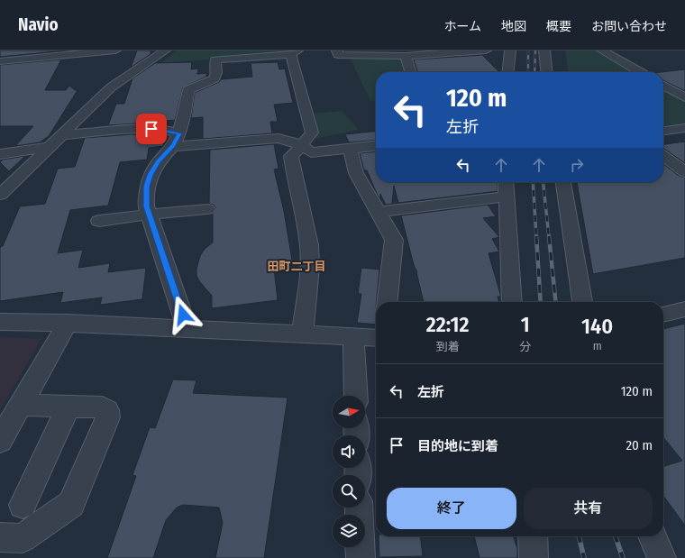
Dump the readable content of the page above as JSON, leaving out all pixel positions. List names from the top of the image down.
{
  "districts": ["田町二丁目"],
  "north": "right",
  "page": {
    "header": "Navio",
    "nav": [
      "ホーム",
      "地図",
      "概要",
      "お問い合わせ"
    ],
    "turn": ["120 m", "左折"],
    "eta": [
      "22:12",
      "到着",
      "1",
      "分",
      "140",
      "m"
    ],
    "list": [
      {
        "name": "左折",
        "value": "120 m"
      },
      {
        "name": "目的地に到着",
        "value": "20 m"
      }
    ],
    "buttons": ["終了", "共有"]
  }
}
